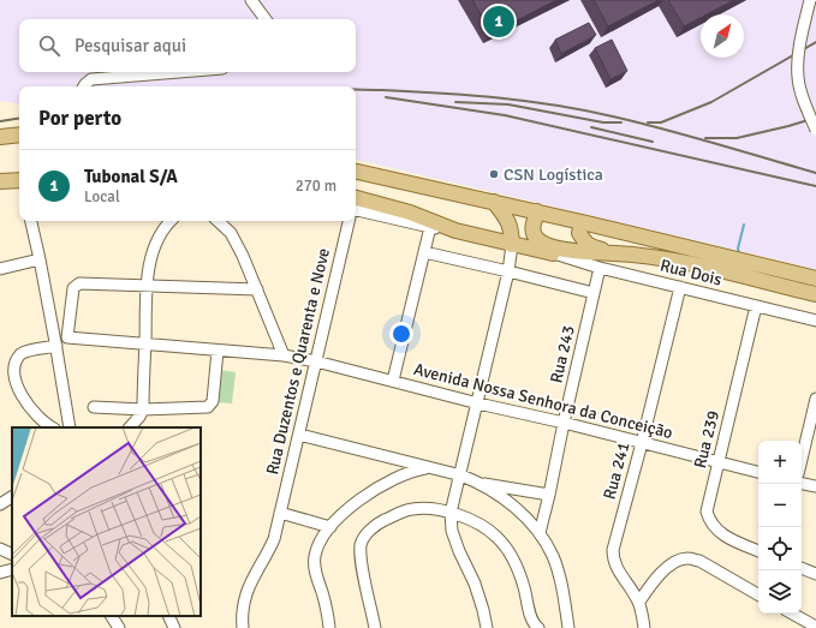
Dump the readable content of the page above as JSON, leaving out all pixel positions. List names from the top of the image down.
{
  "streets": {
    "street": [
      "Rua Dois",
      "Rua 243",
      "Rua Duzentos e Quarenta e Nove",
      "Avenida Nossa Senhora da Conceição",
      "Rua 239",
      "Rua 241"
    ]
  },
  "crossings": [
    ["Rua Dois", "Rua 243"],
    ["Rua Dois", "Rua 239"],
    ["Rua Dois", "Rua 241"],
    ["Rua 243", "Avenida Nossa Senhora da Conceição"],
    ["Rua Duzentos e Quarenta e Nove", "Avenida Nossa Senhora da Conceição"],
    ["Avenida Nossa Senhora da Conceição", "Rua 239"],
    ["Avenida Nossa Senhora da Conceição", "Rua 241"]
  ],
  "places": ["CSN Logística"],
  "north": "top right",
  "page": {
    "pins": "1",
    "search": "Pesquisar aqui",
    "heading": "Por perto",
    "list": [
      {
        "mark": "1",
        "name": "Tubonal S/A",
        "note": "Local",
        "value": "270 m"
      }
    ],
    "map_buttons": ["+", "−"]
  }
}
